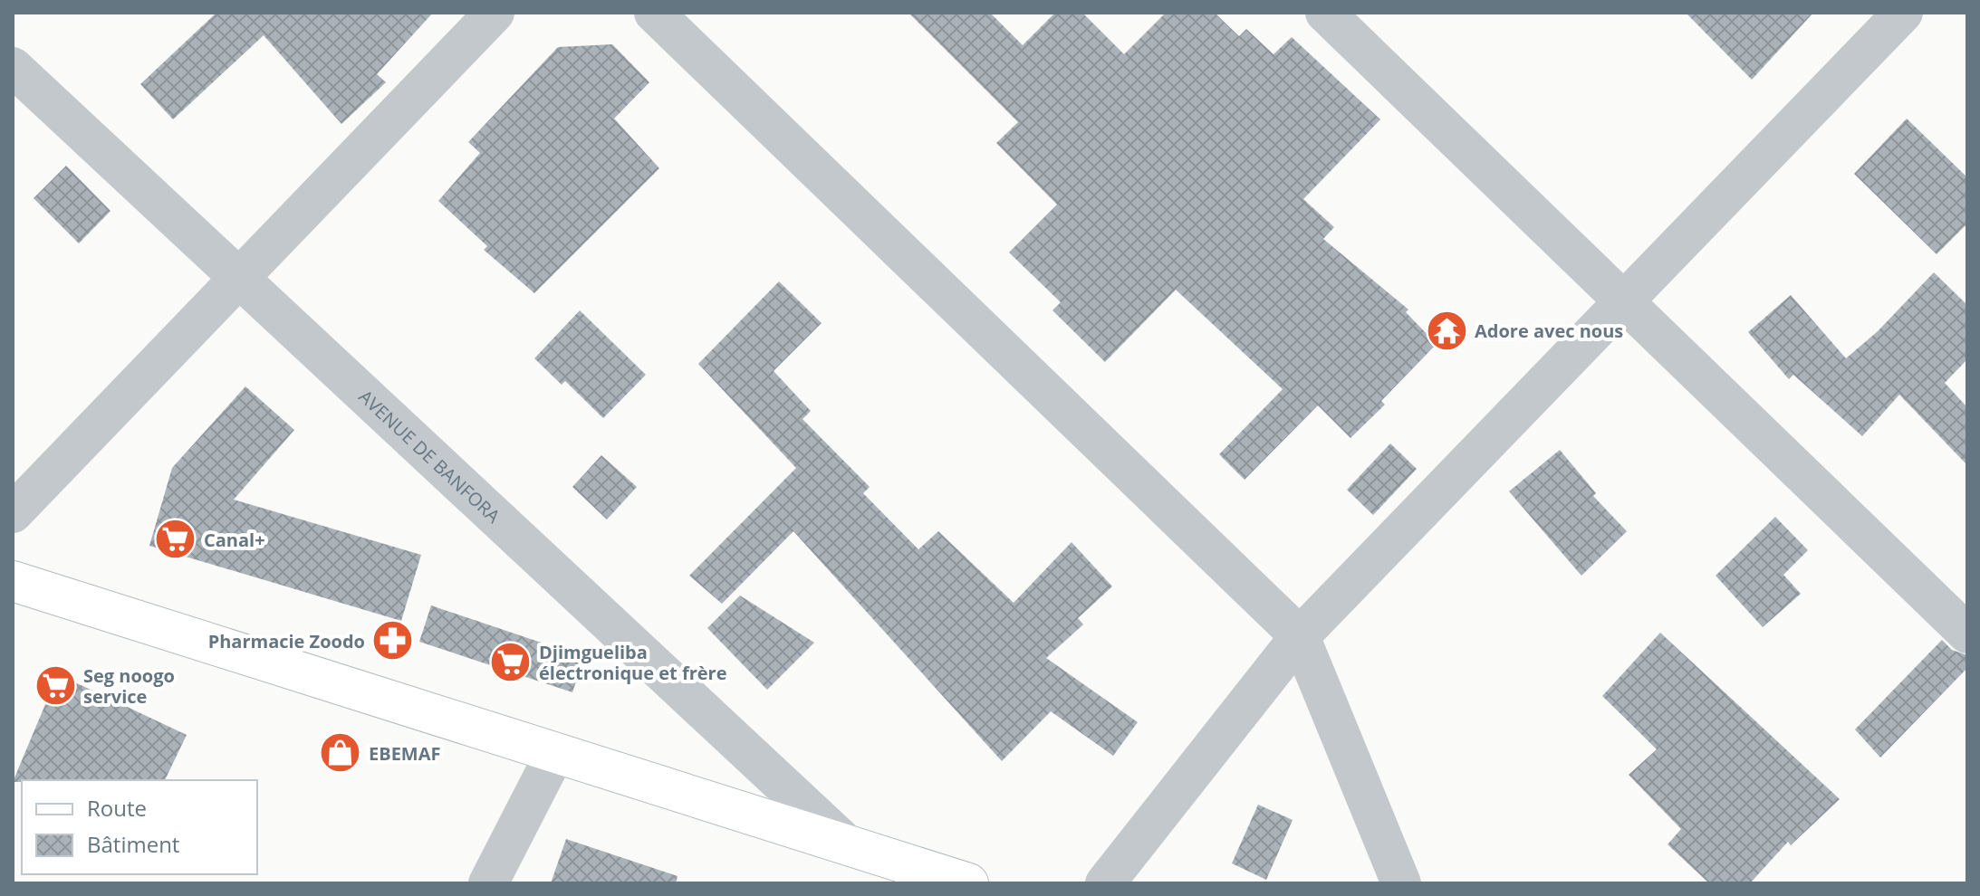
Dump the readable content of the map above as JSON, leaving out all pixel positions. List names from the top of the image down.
{
  "streets": {
    "main road": ["AVENUE DE BANFORA"]
  },
  "places": {
    "temple": ["Adore avec nous"],
    "supermarket": ["Canal+", "Djimgueliba électronique et frère", "Seg noogo service"],
    "pharmacy": ["Pharmacie Zoodo"],
    "shop": ["EBEMAF"]
  },
  "legend": ["Route", "Bâtiment"]
}
